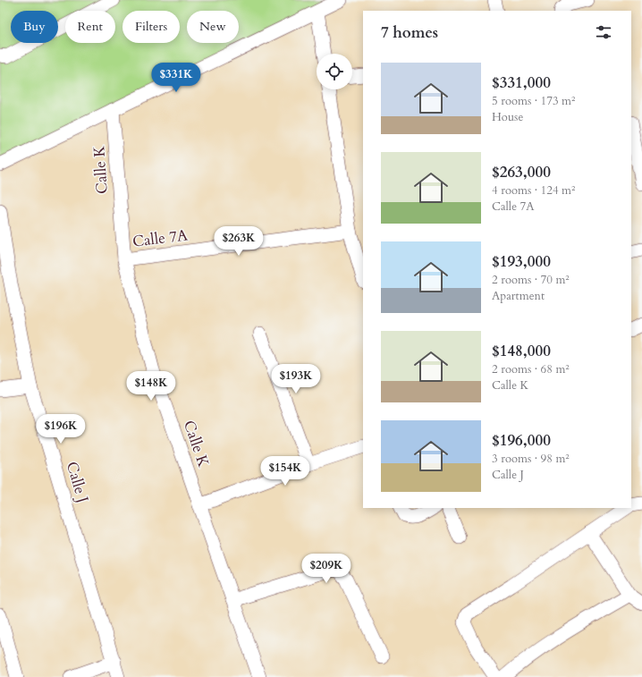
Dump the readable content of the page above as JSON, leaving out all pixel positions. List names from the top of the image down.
{
  "streets": {
    "street": ["Calle K", "Calle 7A", "Calle J"]
  },
  "crossings": [
    ["Calle K", "Calle 7A"]
  ],
  "page": {
    "chip": [
      "Buy",
      "Rent",
      "Filters",
      "New"
    ],
    "heading": "7 homes",
    "list": [
      {
        "name": "$331,000",
        "note": "5 rooms · 173 m² · House"
      },
      {
        "name": "$263,000",
        "note": "4 rooms · 124 m² · Calle 7A"
      },
      {
        "name": "$193,000",
        "note": "2 rooms · 70 m² · Apartment"
      },
      {
        "name": "$148,000",
        "note": "2 rooms · 68 m² · Calle K"
      },
      {
        "name": "$196,000",
        "note": "3 rooms · 98 m² · Calle J"
      }
    ],
    "price": [
      "$331K",
      "$263K",
      "$193K",
      "$148K",
      "$196K",
      "$154K",
      "$209K"
    ]
  }
}
